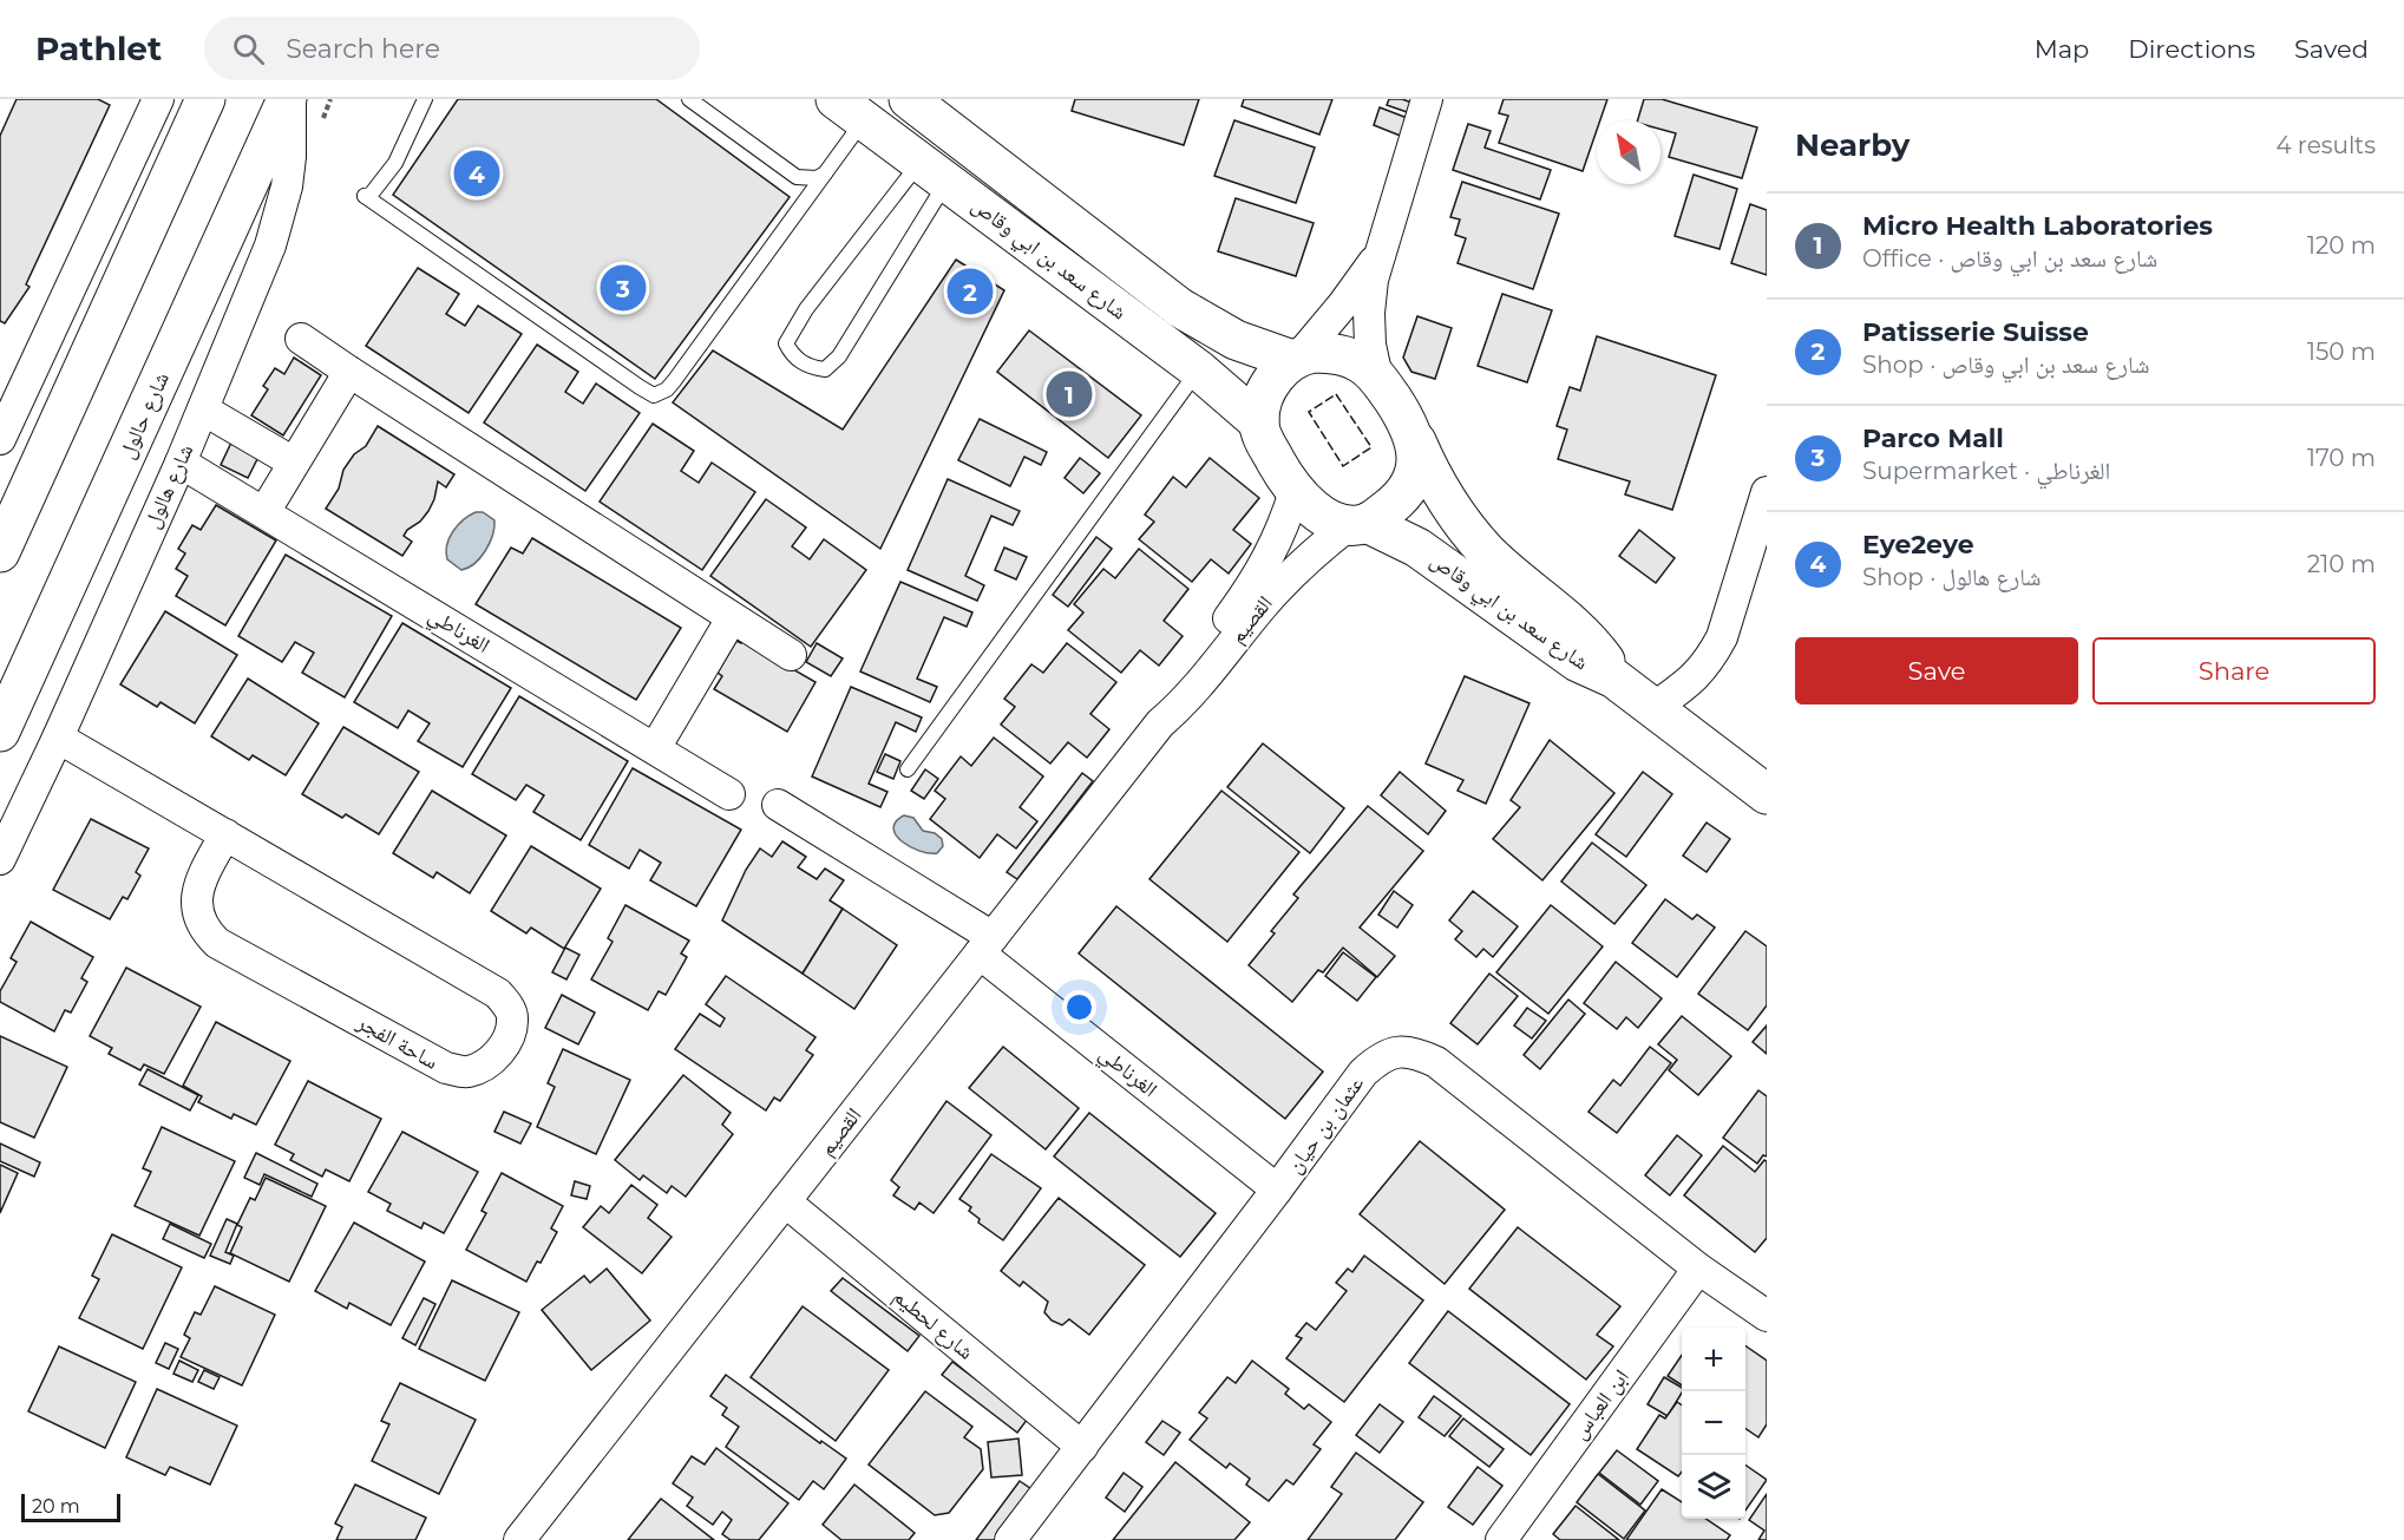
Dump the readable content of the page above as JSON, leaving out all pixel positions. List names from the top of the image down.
{
  "streets": {
    "street": [
      "شارع سعد بن ابي وقاص",
      "شارع حالول",
      "شارع هالول",
      "القصيم",
      "الغرناطي",
      "ساحة الفجر",
      "عثمان بن حيان",
      "شارع لحطيم",
      "ابن العباس"
    ]
  },
  "crossings": [
    ["شارع سعد بن ابي وقاص", "القصيم"],
    ["شارع حالول", "شارع هالول"],
    ["شارع هالول", "الغرناطي"],
    ["شارع هالول", "ساحة الفجر"],
    ["القصيم", "الغرناطي"],
    ["القصيم", "شارع لحطيم"],
    ["الغرناطي", "عثمان بن حيان"],
    ["عثمان بن حيان", "شارع لحطيم"],
    ["عثمان بن حيان", "ابن العباس"]
  ],
  "scale_bar": "20 m",
  "north": "top left",
  "page": {
    "header": "Pathlet",
    "search": "Search here",
    "nav": ["Map", "Directions", "Saved"],
    "heading": ["Nearby", "4 results"],
    "pins": [
      "4",
      "3",
      "2",
      "1"
    ],
    "list": [
      {
        "mark": "1",
        "name": "Micro Health Laboratories",
        "note": "Office · شارع سعد بن ابي وقاص",
        "value": "120 m"
      },
      {
        "mark": "2",
        "name": "Patisserie Suisse",
        "note": "Shop · شارع سعد بن ابي وقاص",
        "value": "150 m"
      },
      {
        "mark": "3",
        "name": "Parco Mall",
        "note": "Supermarket · الغرناطي",
        "value": "170 m"
      },
      {
        "mark": "4",
        "name": "Eye2eye",
        "note": "Shop · شارع هالول",
        "value": "210 m"
      }
    ],
    "buttons": ["Save", "Share"],
    "map_buttons": ["+", "−"],
    "scale": "20 m"
  }
}
